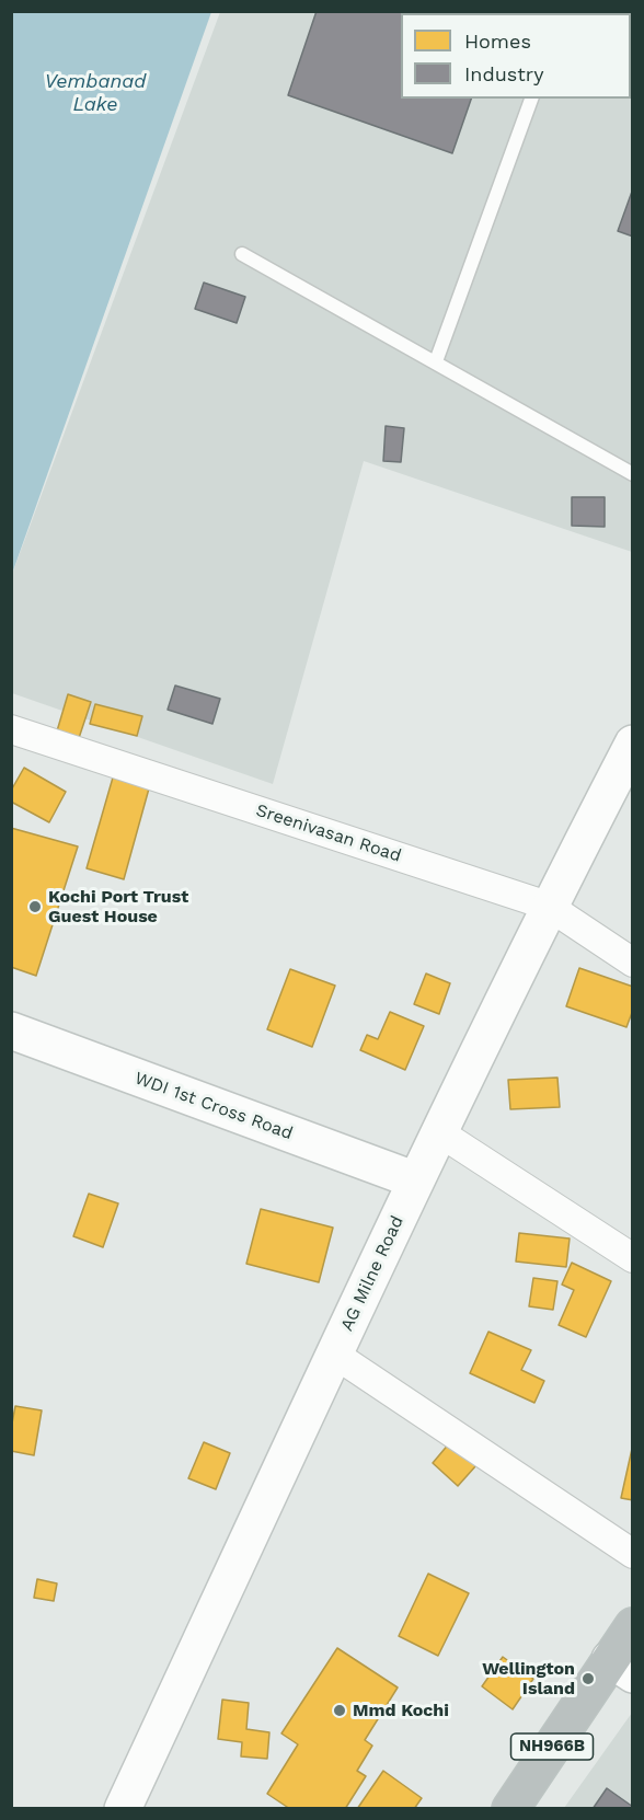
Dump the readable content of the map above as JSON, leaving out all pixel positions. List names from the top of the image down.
{
  "streets": {
    "highway": ["NH966B"],
    "street": ["Sreenivasan Road", "WDI 1st Cross Road", "AG Milne Road"]
  },
  "crossings": [
    ["Sreenivasan Road", "AG Milne Road"],
    ["WDI 1st Cross Road", "AG Milne Road"]
  ],
  "water": ["Vembanad Lake"],
  "places": ["Kochi Port Trust Guest House", "Wellington Island", "Mmd Kochi"],
  "legend": ["Homes", "Industry"]
}
